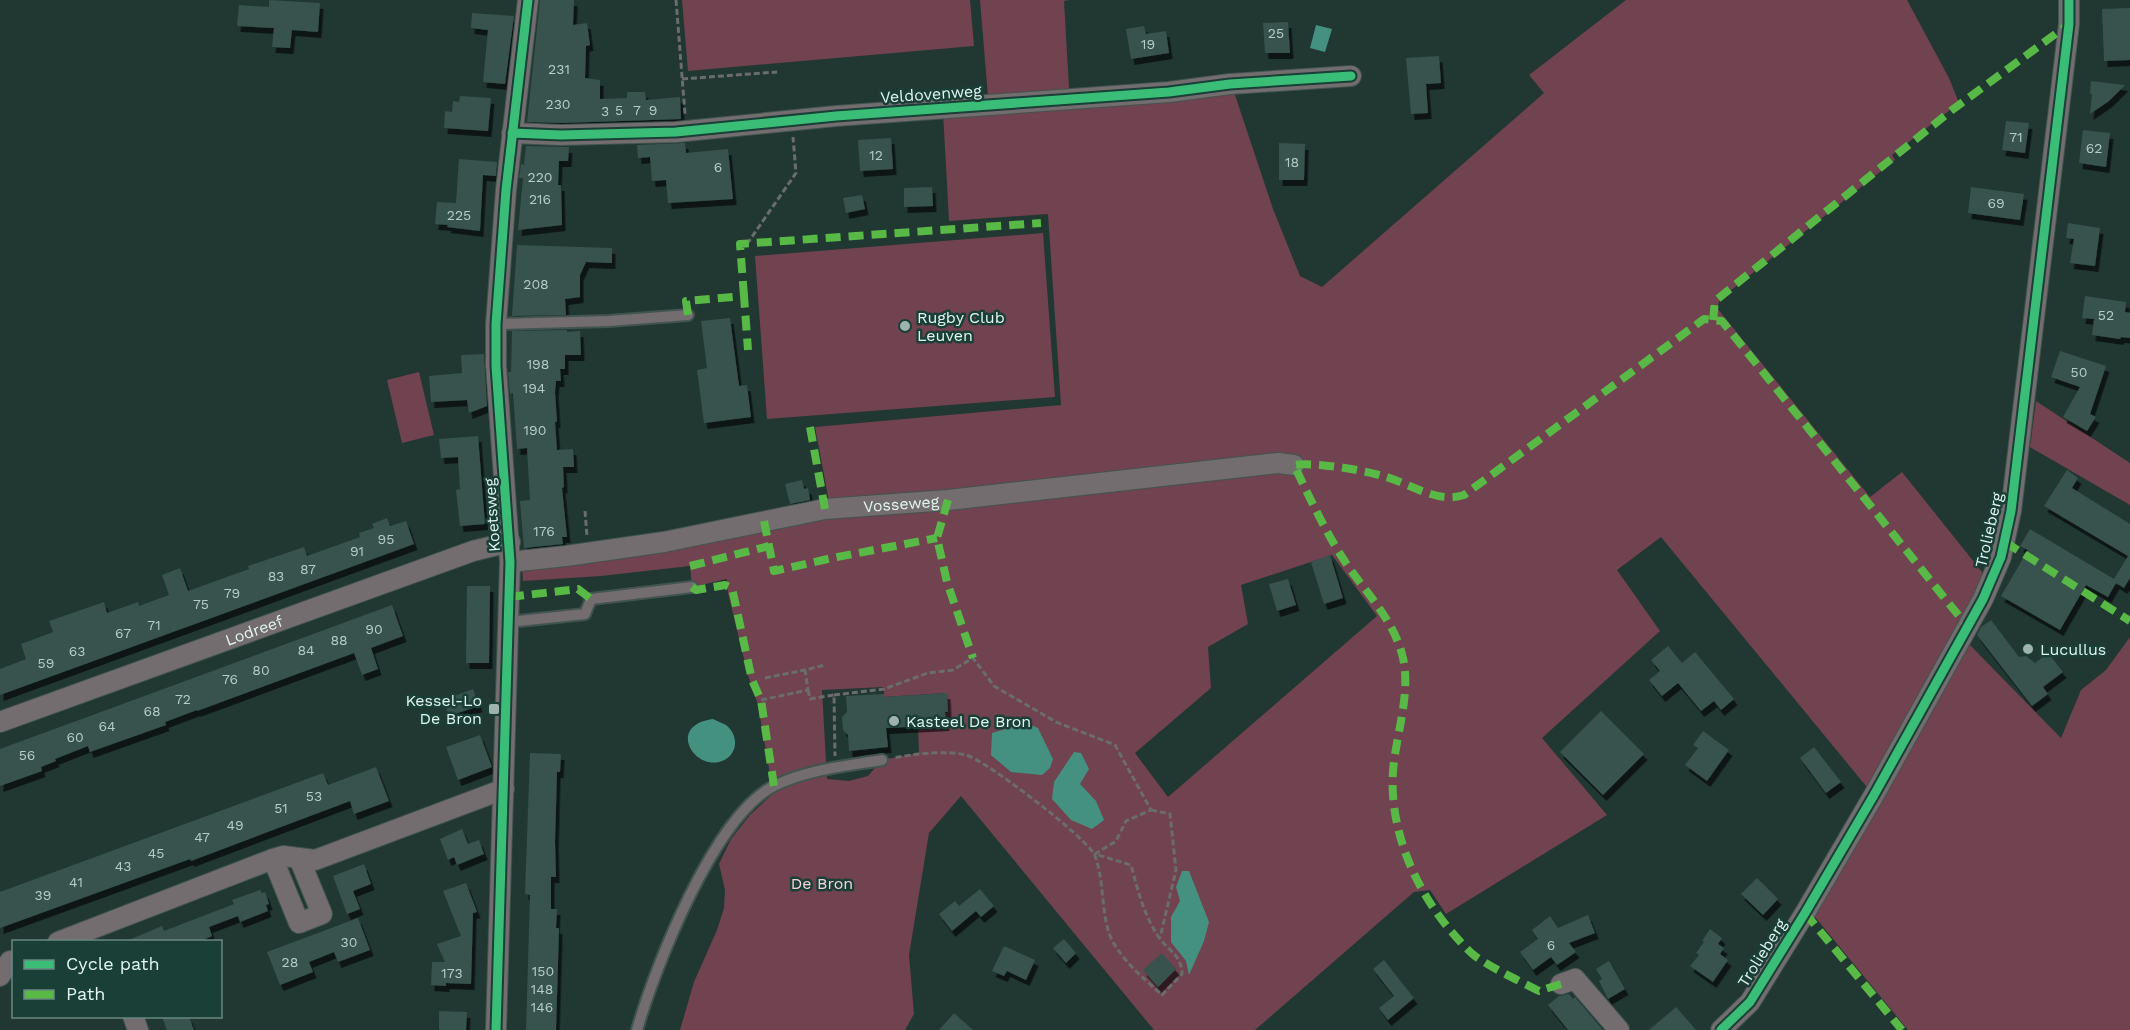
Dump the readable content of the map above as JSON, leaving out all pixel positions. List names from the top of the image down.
{
  "streets": {
    "street": [
      "Veldovenweg",
      "Vosseweg",
      "Koetsweg",
      "Trolieberg",
      "Lodreef"
    ]
  },
  "crossings": [
    ["Veldovenweg", "Koetsweg"],
    ["Vosseweg", "Koetsweg"],
    ["Koetsweg", "Lodreef"]
  ],
  "parks": ["De Bron"],
  "places": {
    "other": ["Rugby Club Leuven", "Lucullus", "Kasteel De Bron"],
    "transit": ["Kessel-Lo De Bron"]
  },
  "house_numbers": [
    "25",
    "19",
    "231",
    "230",
    "5",
    "7",
    "9",
    "3",
    "71",
    "62",
    "12",
    "18",
    "6",
    "220",
    "216",
    "69",
    "225",
    "208",
    "52",
    "198",
    "50",
    "194",
    "190",
    "176",
    "95",
    "91",
    "87",
    "83",
    "79",
    "75",
    "71",
    "90",
    "67",
    "88",
    "84",
    "63",
    "59",
    "80",
    "76",
    "72",
    "68",
    "64",
    "60",
    "56",
    "53",
    "51",
    "49",
    "47",
    "45",
    "43",
    "41",
    "39",
    "30",
    "6",
    "28",
    "150",
    "173",
    "148",
    "146"
  ],
  "legend": ["Cycle path", "Path"]
}
